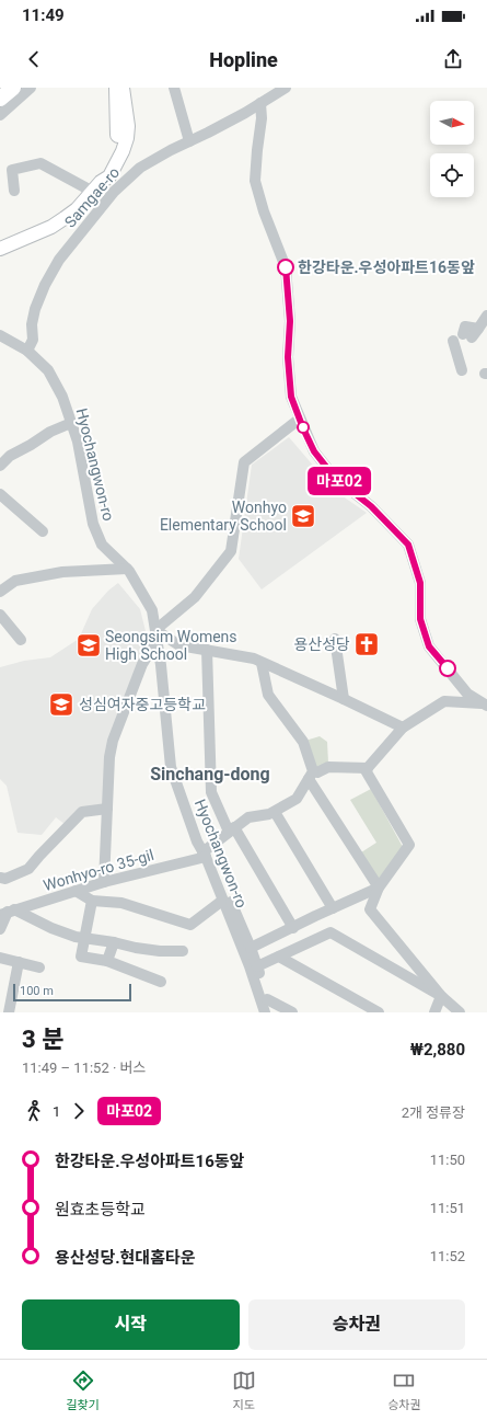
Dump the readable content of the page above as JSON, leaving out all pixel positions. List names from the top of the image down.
{
  "streets": {
    "street": ["Samgae-ro", "Hyochangwon-ro", "Wonhyo-ro 35-gil"]
  },
  "crossings": [
    ["Samgae-ro", "Hyochangwon-ro"],
    ["Hyochangwon-ro", "Wonhyo-ro 35-gil"]
  ],
  "districts": ["Sinchang-dong"],
  "places": {
    "other": ["한강타운.우성아파트16동앞"],
    "school or university": ["Wonhyo Elementary School", "Seongsim Womens High School", "성심여자중고등학교"],
    "church": ["용산성당"]
  },
  "lines": ["bus line 마포02"],
  "scale_bar": "100 m",
  "north": "right",
  "page": {
    "status": "11:49",
    "header": "Hopline",
    "on_map": "마포02",
    "scale": "100 m",
    "heading": ["3 분", "11:49 – 11:52 · 버스", "₩2,880"],
    "legs": ["1", "마포02", "2개 정류장"],
    "list": [
      {
        "name": "한강타운.우성아파트16동앞",
        "value": "11:50"
      },
      {
        "name": "원효초등학교",
        "value": "11:51"
      },
      {
        "name": "용산성당.현대홈타운",
        "value": "11:52"
      }
    ],
    "buttons": ["시작", "승차권"],
    "tabs": ["길찾기", "지도", "승차권"]
  }
}
